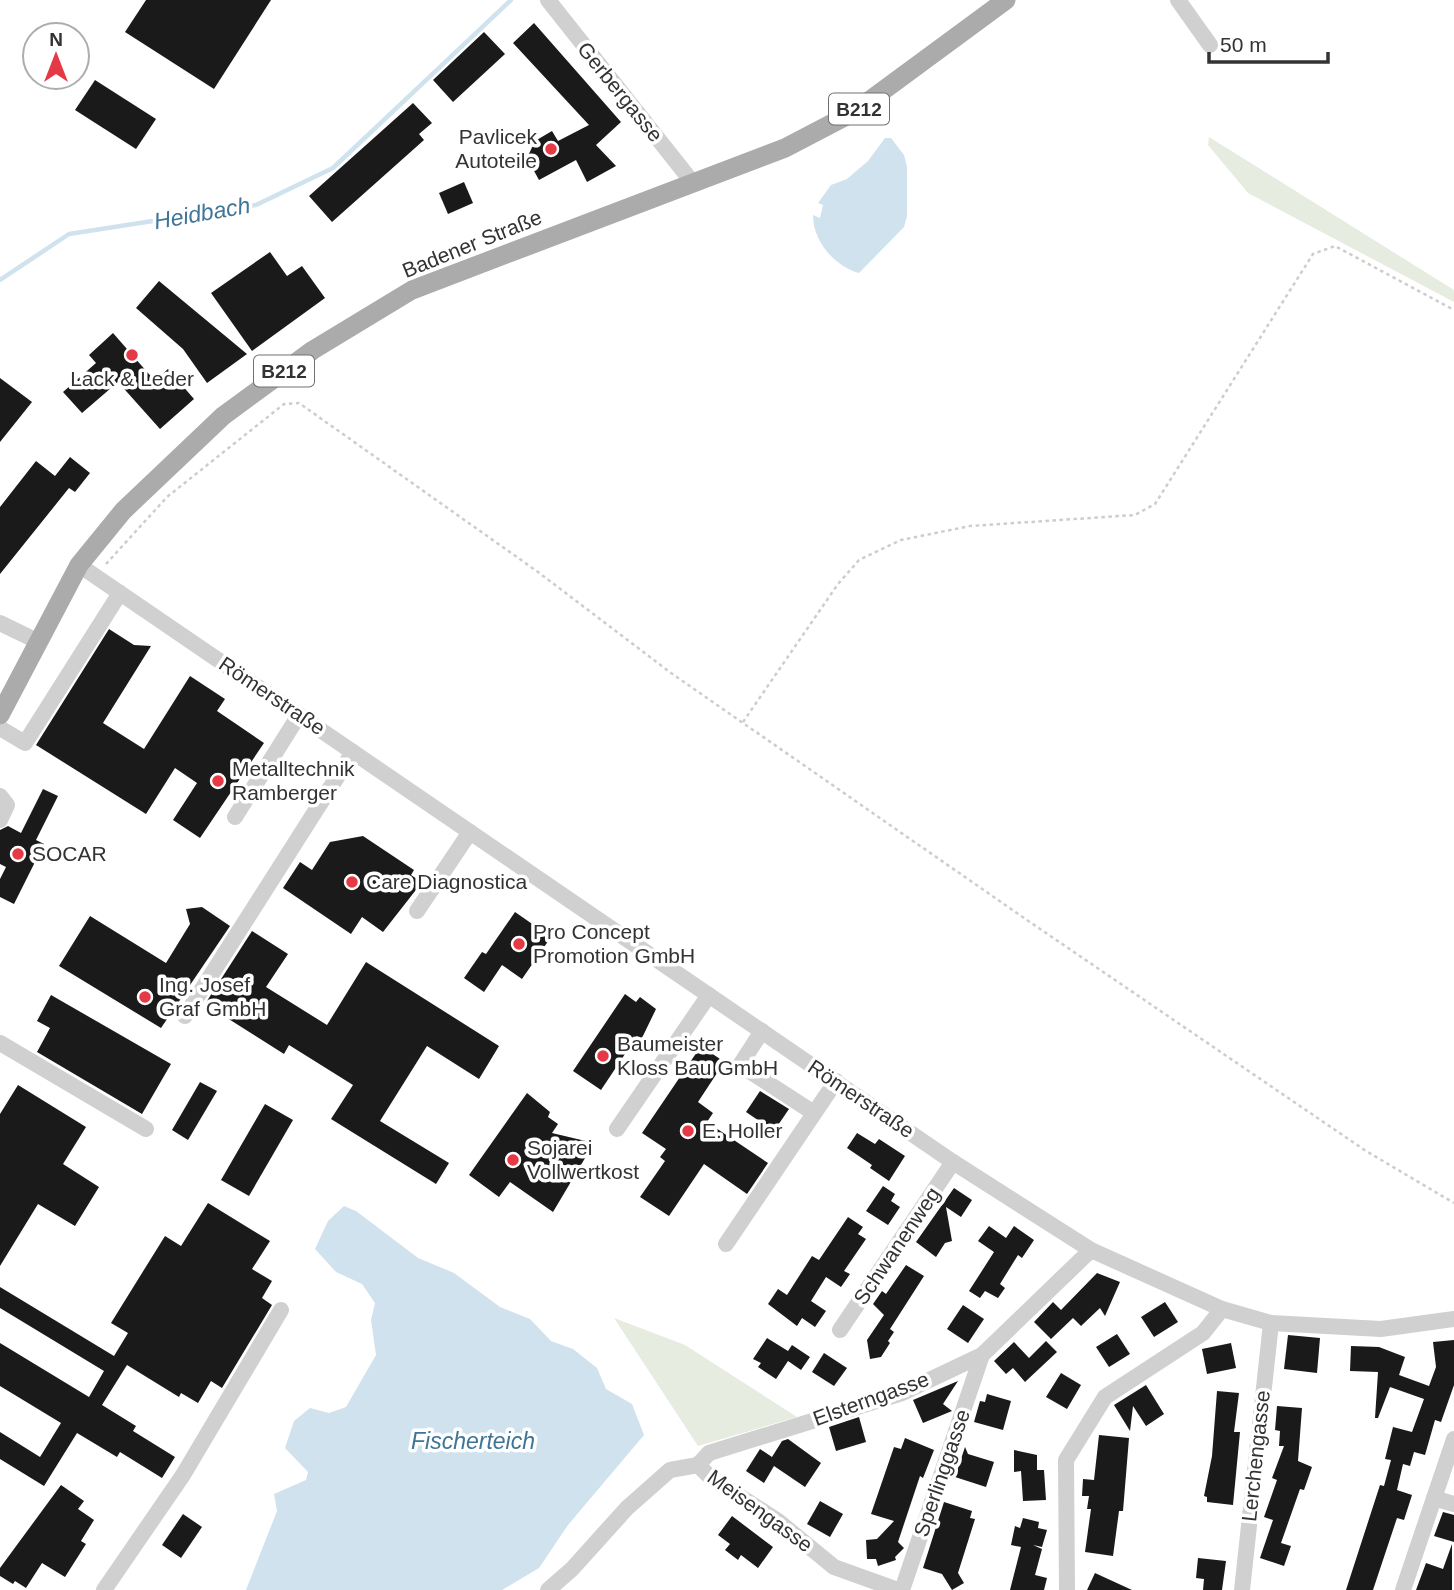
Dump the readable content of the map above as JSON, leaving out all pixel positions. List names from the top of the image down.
{
  "streets": {
    "main road": ["B212", "Badener Straße"],
    "street": [
      "Gerbergasse",
      "Römerstraße",
      "Schwanenweg",
      "Elsterngasse",
      "Lerchengasse",
      "Sperlinggasse",
      "Meisengasse"
    ]
  },
  "crossings": [
    ["Gerbergasse", "Badener Straße"],
    ["Badener Straße", "Römerstraße"],
    ["Römerstraße", "Schwanenweg"],
    ["Römerstraße", "Elsterngasse"],
    ["Römerstraße", "Lerchengasse"],
    ["Elsterngasse", "Sperlinggasse"],
    ["Elsterngasse", "Meisengasse"],
    ["Sperlinggasse", "Meisengasse"]
  ],
  "water": ["Heidbach", "Fischerteich"],
  "places": [
    "Pavlicek Autoteile",
    "Lack & Leder",
    "Metalltechnik Ramberger",
    "SOCAR",
    "Care Diagnostica",
    "Pro Concept Promotion GmbH",
    "Ing. Josef Graf GmbH",
    "Baumeister Kloss Bau GmbH",
    "E. Holler",
    "Sojarei Vollwertkost"
  ],
  "scale_bar": "50 m",
  "north": "top"
}
